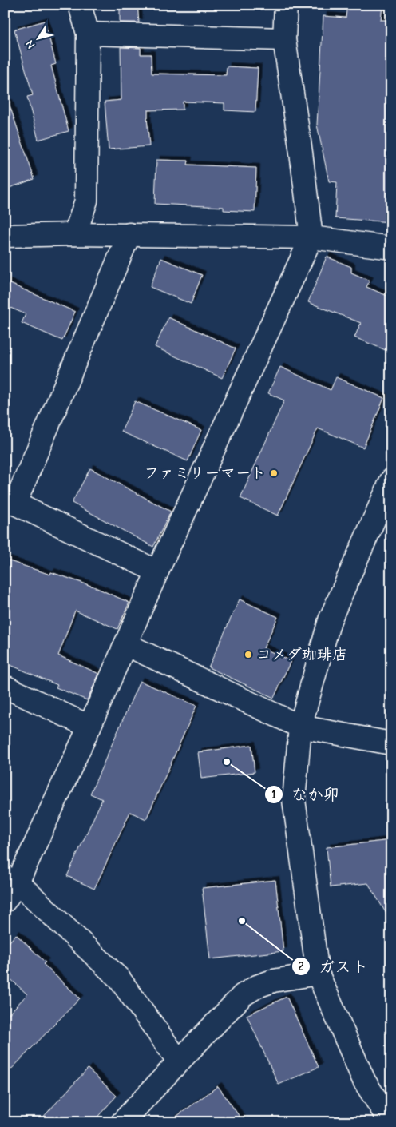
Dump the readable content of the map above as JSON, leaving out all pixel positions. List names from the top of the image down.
{
  "places": [
    "ファミリーマート",
    "コメダ珈琲店",
    "なか卯",
    "ガスト"
  ],
  "north": "bottom left"
}
